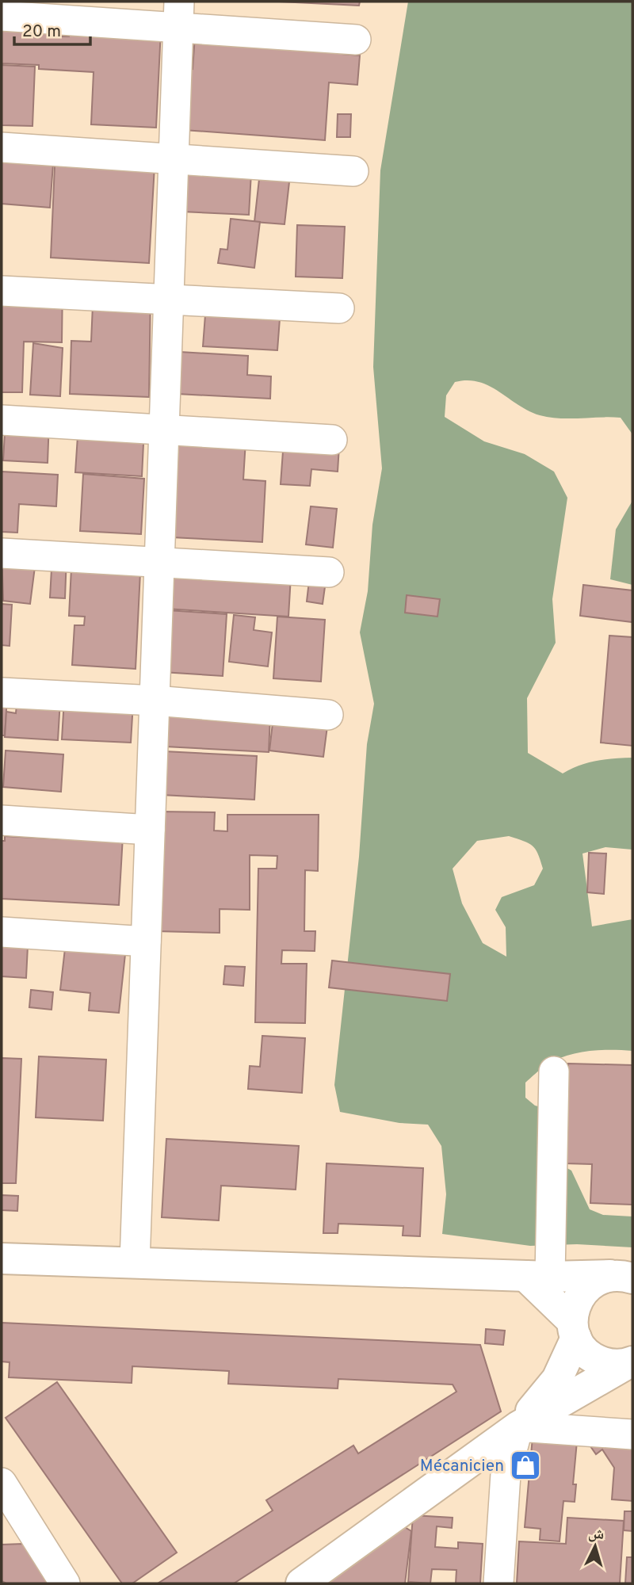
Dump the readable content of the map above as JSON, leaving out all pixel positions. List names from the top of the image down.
{
  "places": {
    "shop": ["Mécanicien"]
  },
  "scale_bar": "20 m",
  "north": "top"
}
